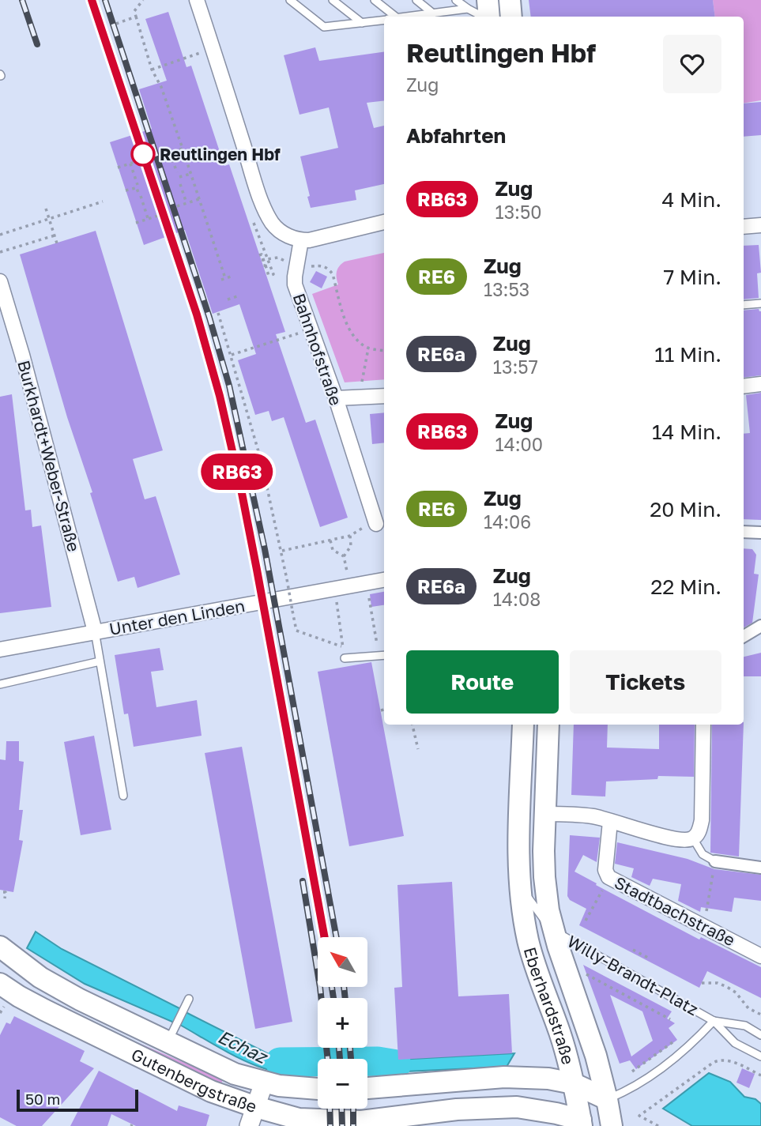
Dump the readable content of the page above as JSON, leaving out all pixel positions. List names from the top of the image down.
{
  "streets": {
    "main road": ["Eberhardstraße", "Gutenbergstraße"],
    "street": [
      "Bahnhofstraße",
      "Burkhardt+Weber-Straße",
      "Unter den Linden",
      "Stadtbachstraße"
    ],
    "lane": ["Willy-Brandt-Platz"]
  },
  "crossings": [
    ["Burkhardt+Weber-Straße", "Unter den Linden"],
    ["Willy-Brandt-Platz", "Eberhardstraße"],
    ["Eberhardstraße", "Gutenbergstraße"]
  ],
  "water": ["Echaz"],
  "places": ["Reutlingen Hbf"],
  "scale_bar": "50 m",
  "north": "top left",
  "page": {
    "on_map": "RB63",
    "heading": [
      ["Reutlingen Hbf", "Zug"],
      "Abfahrten"
    ],
    "list": [
      {
        "mark": "RB63",
        "name": "Zug",
        "note": "13:50",
        "value": "4 Min."
      },
      {
        "mark": "RE6",
        "name": "Zug",
        "note": "13:53",
        "value": "7 Min."
      },
      {
        "mark": "RE6a",
        "name": "Zug",
        "note": "13:57",
        "value": "11 Min."
      },
      {
        "mark": "RB63",
        "name": "Zug",
        "note": "14:00",
        "value": "14 Min."
      },
      {
        "mark": "RE6",
        "name": "Zug",
        "note": "14:06",
        "value": "20 Min."
      },
      {
        "mark": "RE6a",
        "name": "Zug",
        "note": "14:08",
        "value": "22 Min."
      }
    ],
    "buttons": ["Route", "Tickets"],
    "map_buttons": ["+", "−"],
    "scale": "50 m"
  }
}
